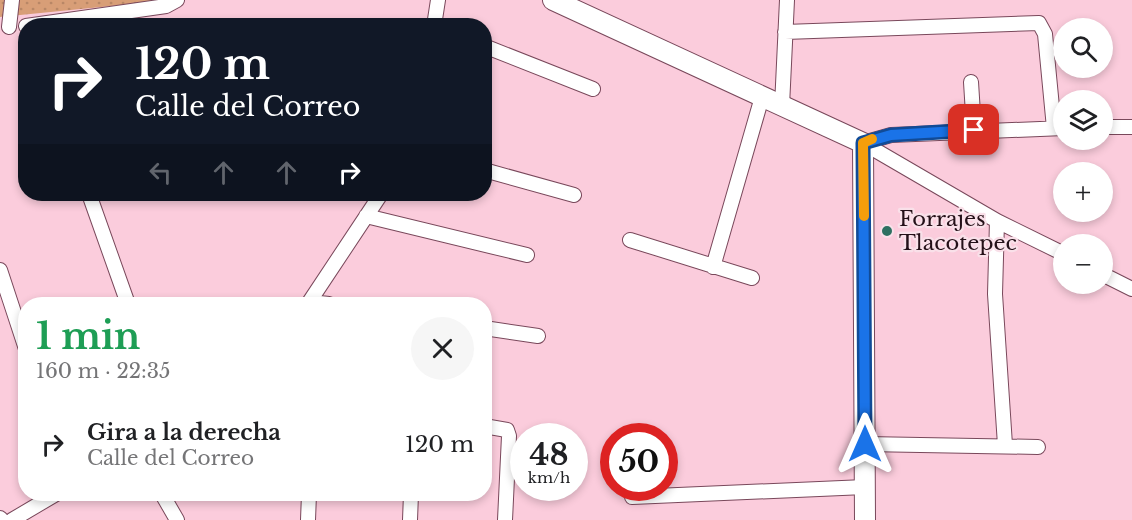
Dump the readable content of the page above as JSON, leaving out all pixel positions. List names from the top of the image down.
{
  "places": ["Forrajes Tlacotepec"],
  "page": {
    "map_buttons": ["+", "−"],
    "turn": ["120 m", "Calle del Correo"],
    "heading": ["1 min", "160 m · 22:35"],
    "list": [
      {
        "name": "Gira a la derecha",
        "note": "Calle del Correo",
        "value": "120 m"
      }
    ],
    "speed": "48 km/h",
    "limit": "50"
  }
}
